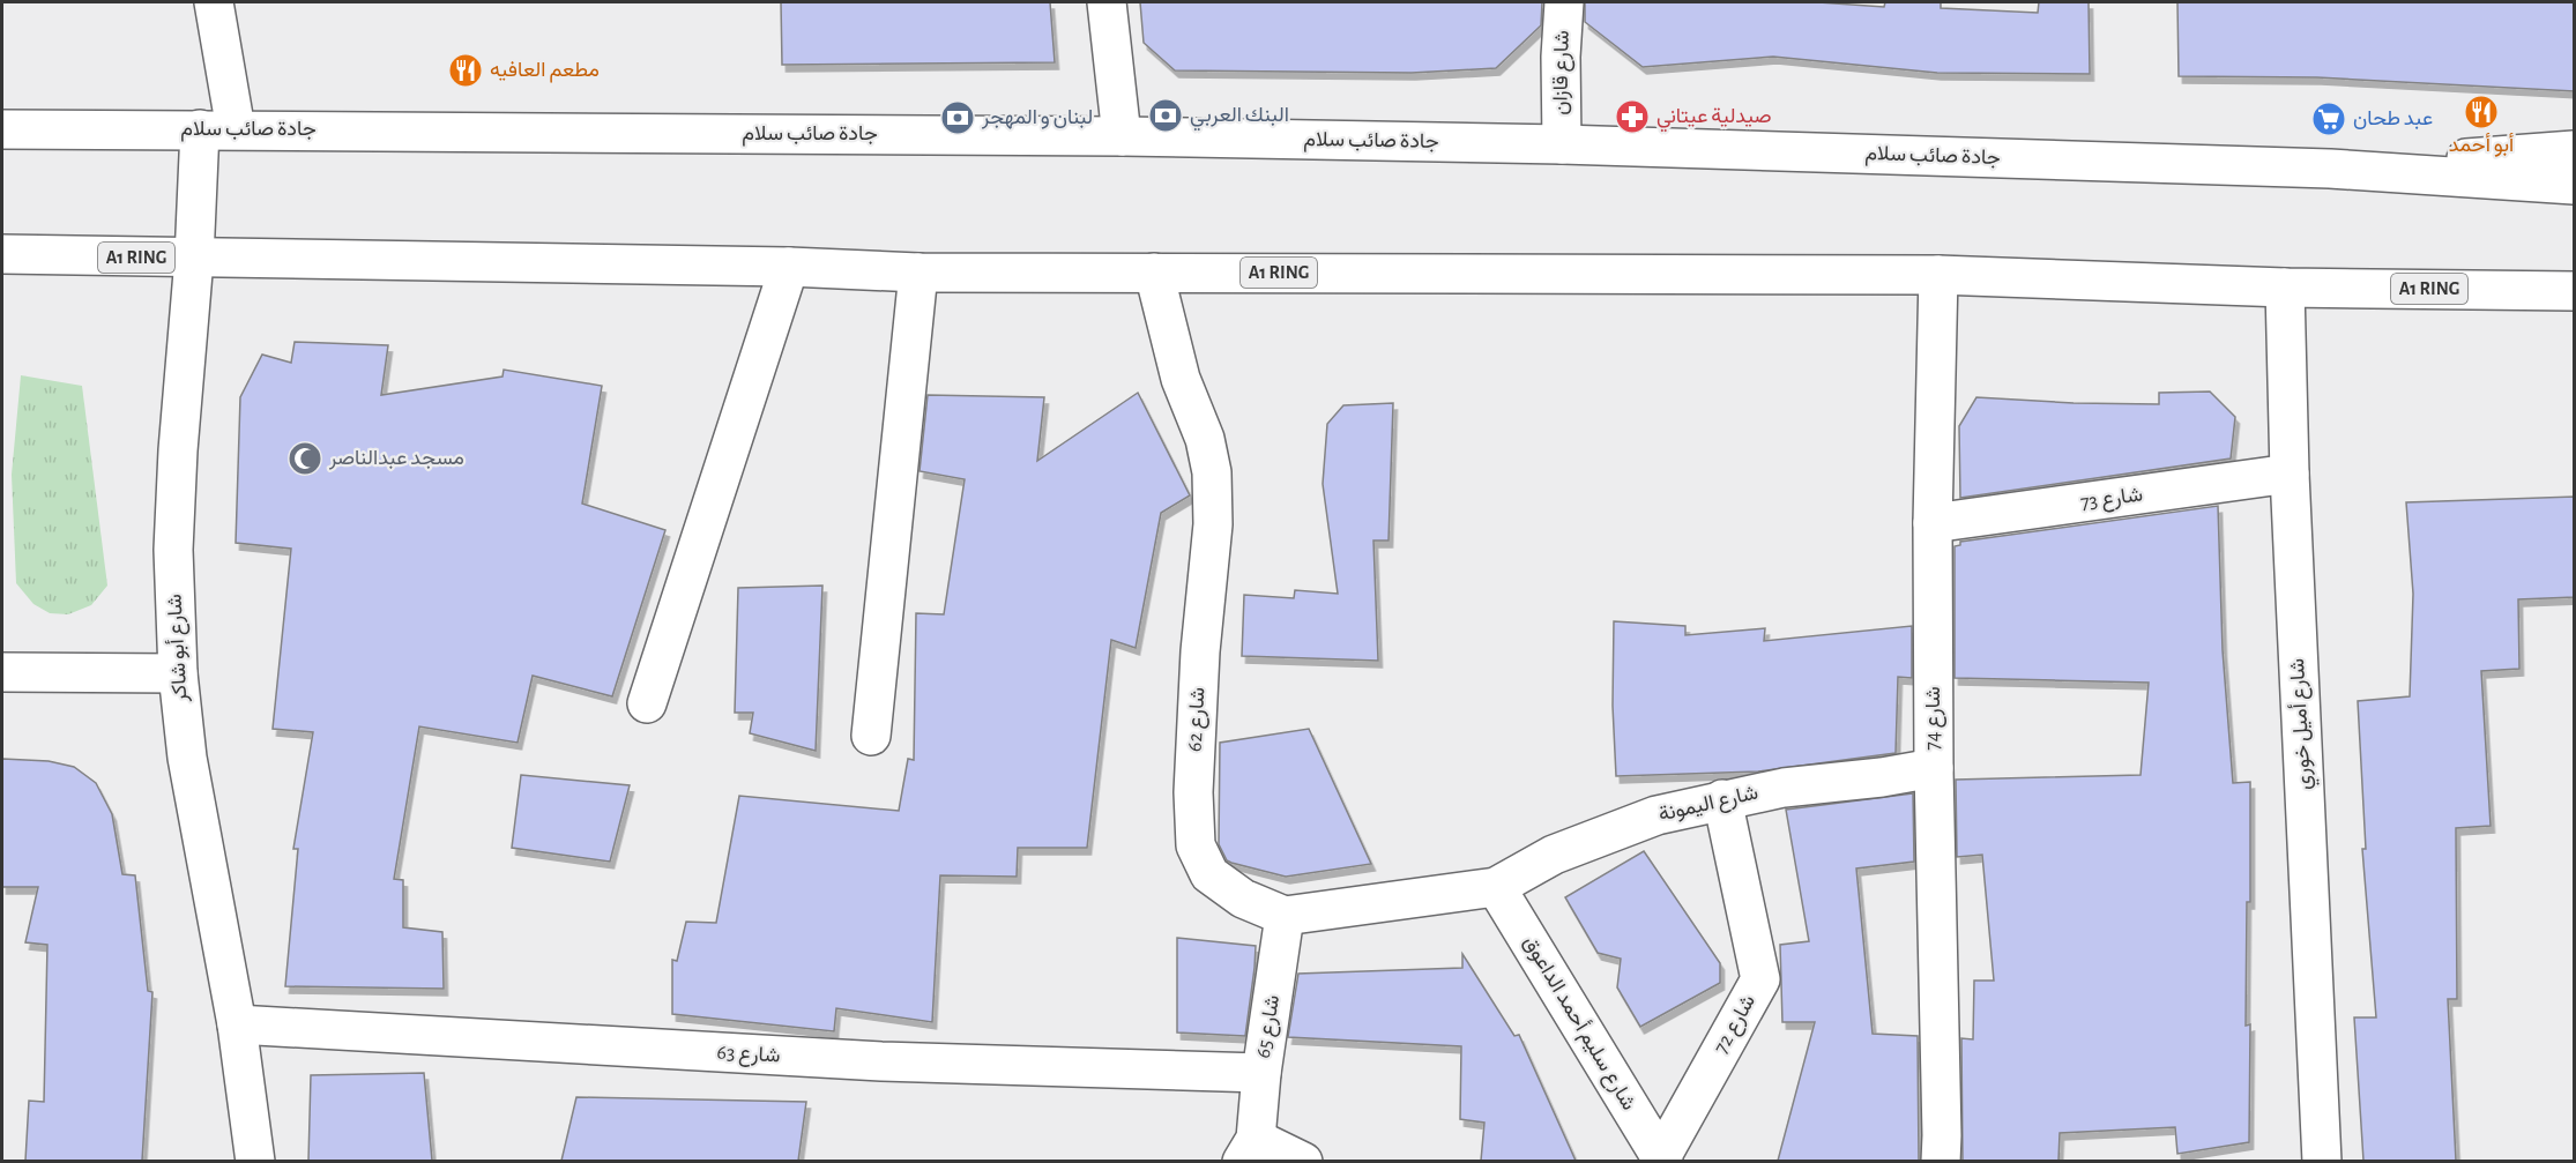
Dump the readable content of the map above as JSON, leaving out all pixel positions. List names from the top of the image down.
{
  "streets": {
    "main road": [
      "شارع قازان",
      "جادة صائب سلام",
      "A1 RING",
      "شارع 73",
      "شارع أبو شاكر",
      "شارع 74",
      "شارع 62",
      "شارع أميل خوري",
      "شارع اليمونة",
      "شارع سليم أحمد الداعوق",
      "شارع 72",
      "شارع 65",
      "شارع 63"
    ]
  },
  "crossings": [
    ["شارع قازان", "جادة صائب سلام"],
    ["جادة صائب سلام", "شارع أبو شاكر"],
    ["A1 RING", "شارع أبو شاكر"],
    ["A1 RING", "شارع 74"],
    ["A1 RING", "شارع 62"],
    ["A1 RING", "شارع أميل خوري"],
    ["شارع 73", "شارع 74"],
    ["شارع 73", "شارع أميل خوري"],
    ["شارع أبو شاكر", "شارع 63"],
    ["شارع 74", "شارع اليمونة"],
    ["شارع 62", "شارع 65"],
    ["شارع اليمونة", "شارع سليم أحمد الداعوق"],
    ["شارع اليمونة", "شارع 72"],
    ["شارع سليم أحمد الداعوق", "شارع 72"],
    ["شارع 65", "شارع 63"]
  ],
  "places": {
    "restaurant": ["مطعم العافيه", "أبو أحمد"],
    "bank": ["البنك العربي", "لبنان و المهجر"],
    "pharmacy": ["صيدلية عيتاني"],
    "supermarket": ["عبد طحان"],
    "mosque": ["مسجد عبدالناصر"]
  }
}
